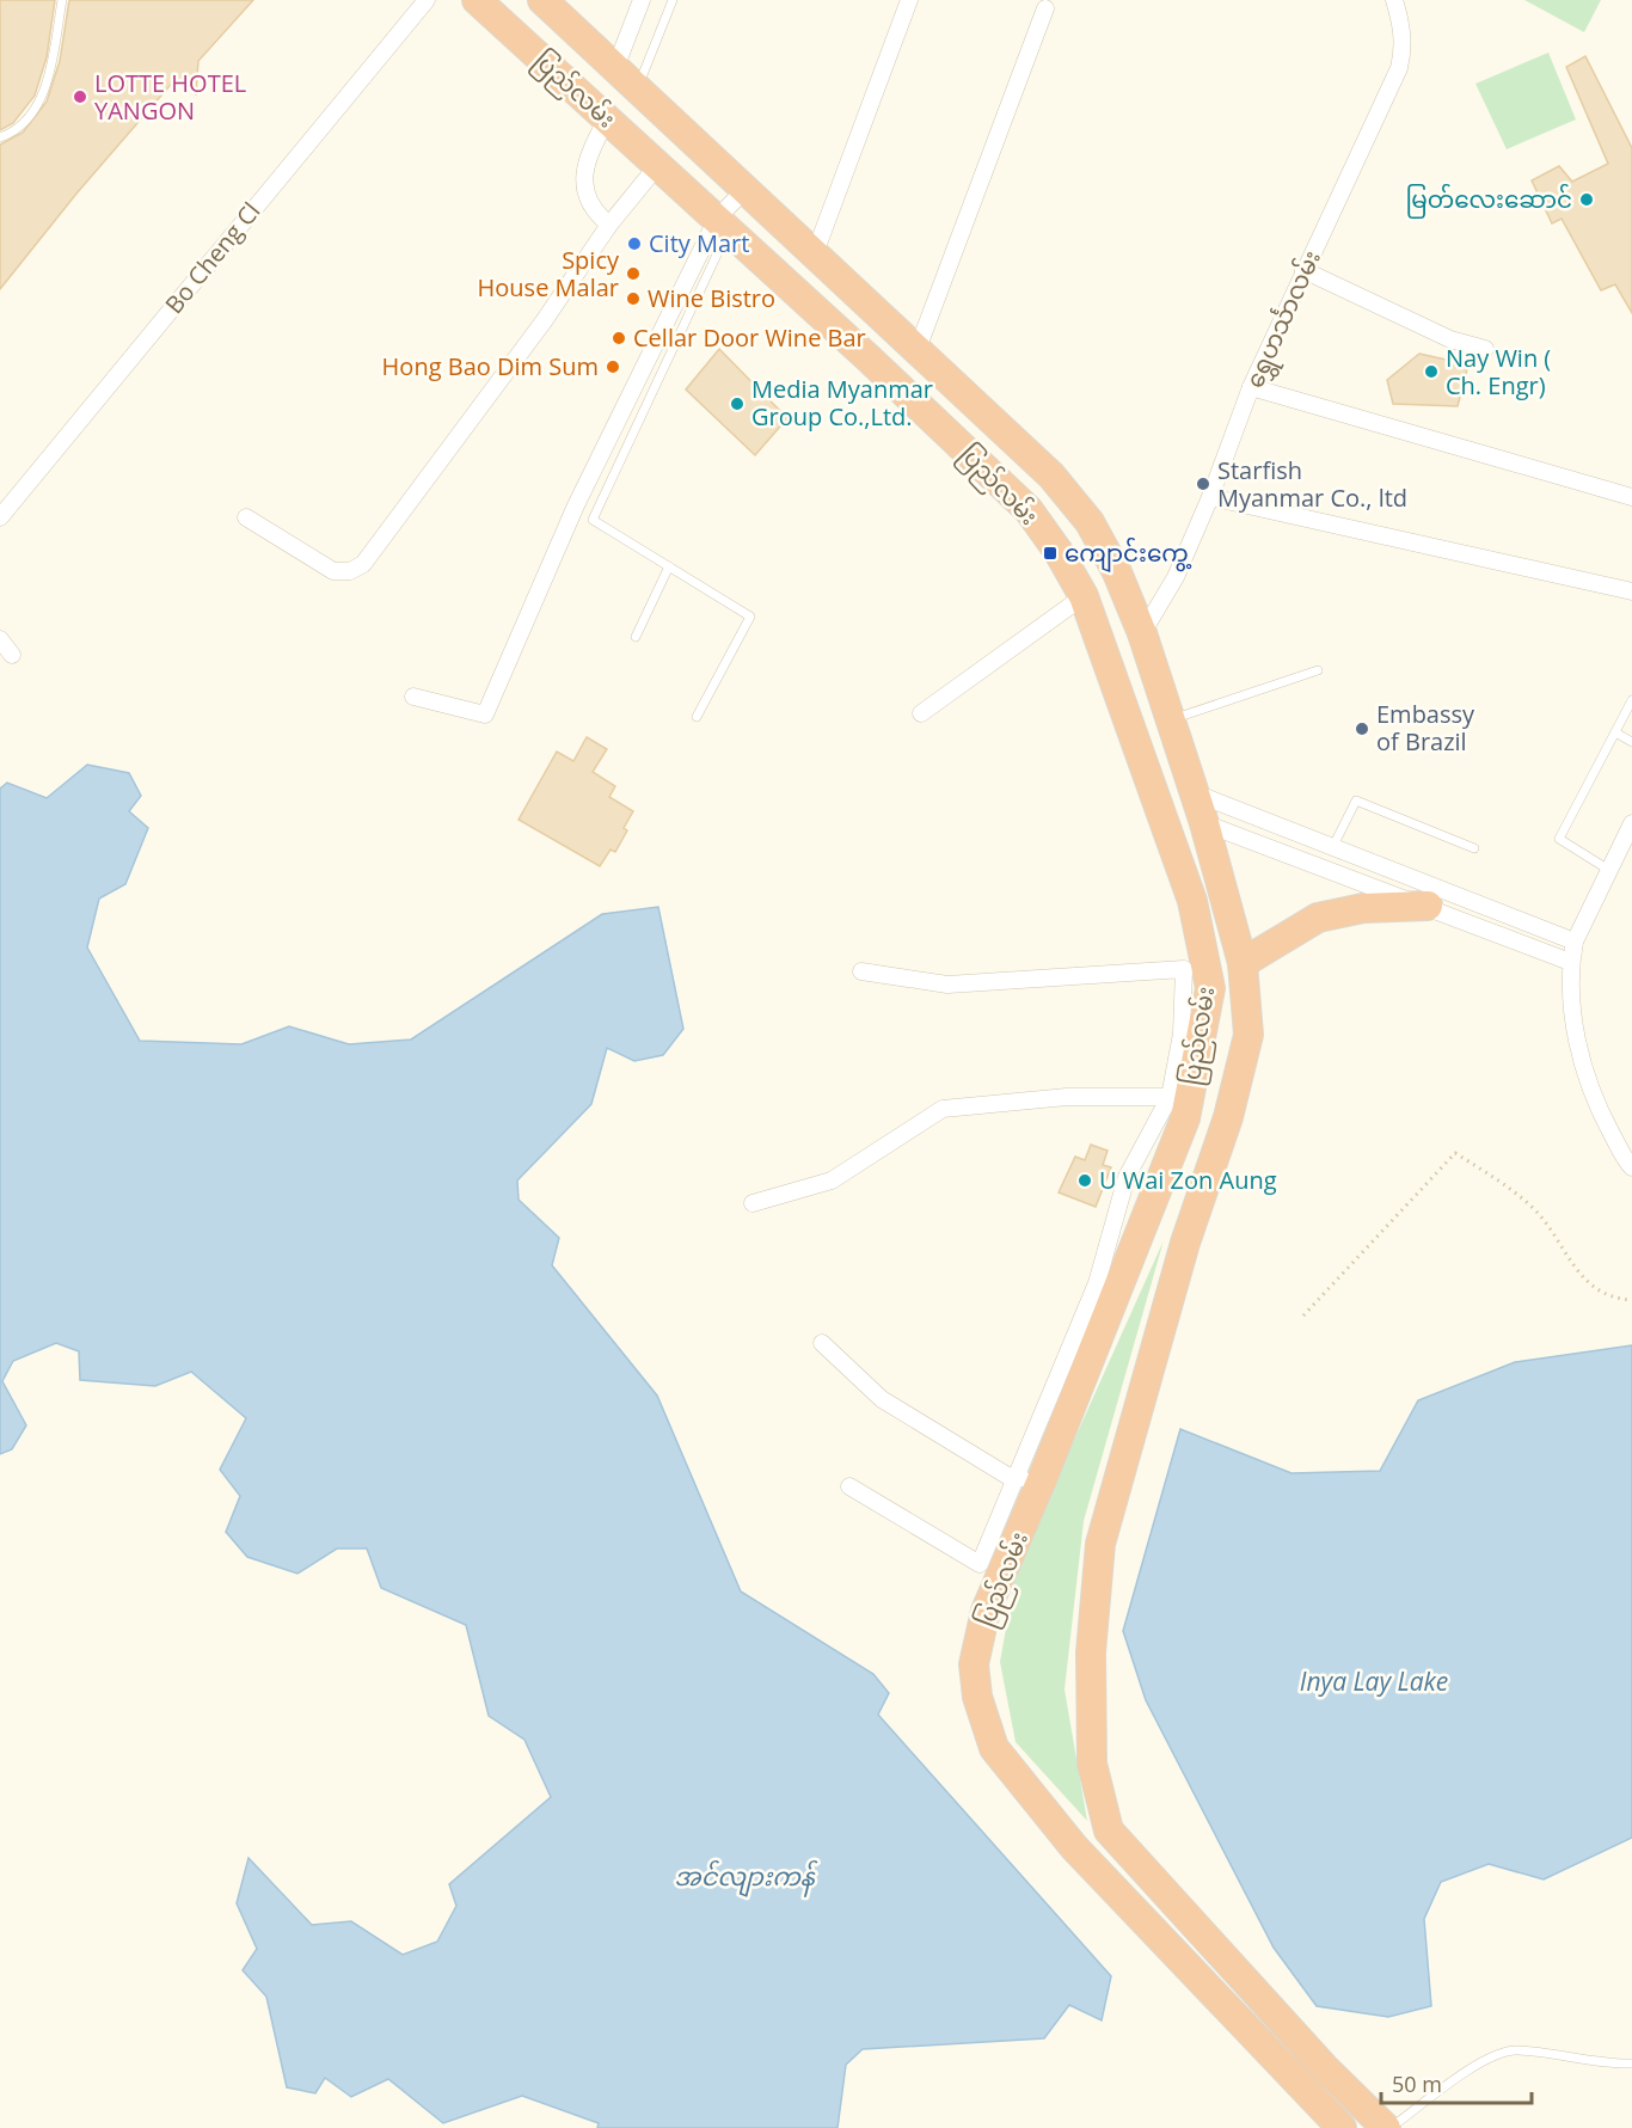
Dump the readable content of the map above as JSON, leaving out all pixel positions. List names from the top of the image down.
{
  "streets": {
    "highway": ["ပြည်လမ်း"],
    "street": ["Bo Cheng Cl", "ရွှေဟင်္သာလမ်း"]
  },
  "crossings": [
    ["ပြည်လမ်း", "ရွှေဟင်္သာလမ်း"]
  ],
  "water": ["Inya Lay Lake", "အင်လျားကန်"],
  "places": {
    "other": [
      "LOTTE HOTEL YANGON",
      "မြတ်လေးဆောင်",
      "City Mart",
      "Spicy House Malar",
      "Wine Bistro",
      "Cellar Door Wine Bar",
      "Hong Bao Dim Sum",
      "Nay Win ( Ch. Engr)",
      "Media Myanmar Group Co.,Ltd.",
      "Starfish Myanmar Co., ltd",
      "Embassy of Brazil",
      "U Wai Zon Aung"
    ],
    "transit": ["ကျောင်းကွေ့"]
  },
  "scale_bar": "50 m"
}
